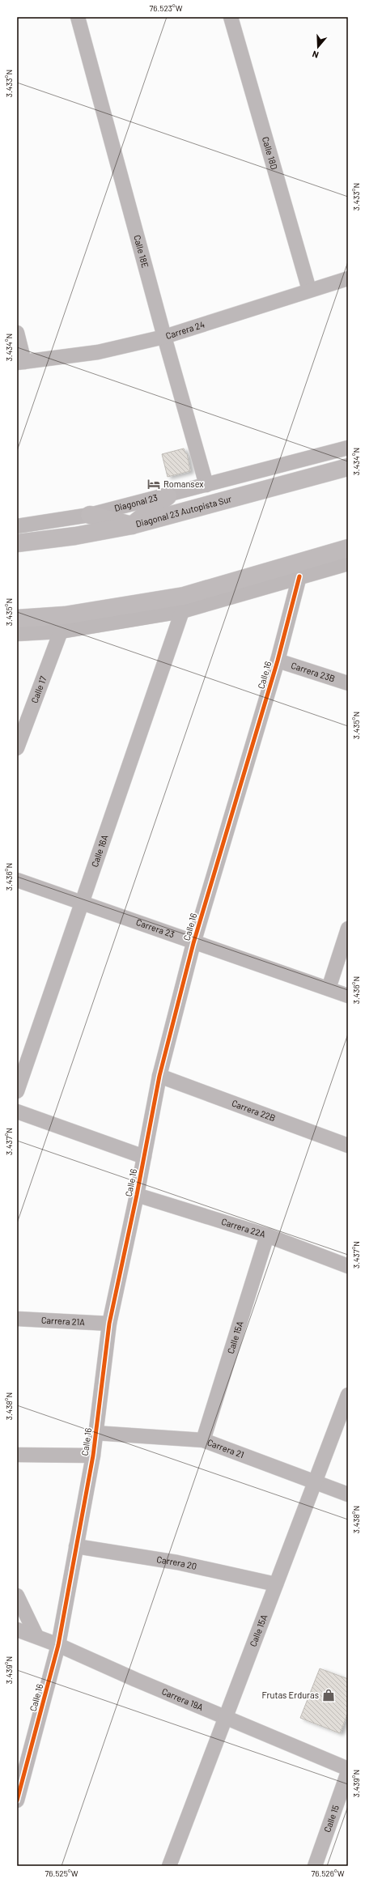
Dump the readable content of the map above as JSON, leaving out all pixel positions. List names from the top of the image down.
{
  "streets": {
    "main road": ["Diagonal 23 Autopista Sur"],
    "street": [
      "Calle 18D",
      "Calle 18E",
      "Carrera 24",
      "Diagonal 23",
      "Carrera 23B",
      "Calle 16",
      "Calle 17",
      "Calle 16A",
      "Carrera 23",
      "Carrera 22B",
      "Carrera 22A",
      "Carrera 21A",
      "Calle 15A",
      "Carrera 21",
      "Carrera 20",
      "Carrera 19A",
      "Calle 15"
    ]
  },
  "crossings": [
    ["Calle 18D", "Carrera 24"],
    ["Calle 18E", "Carrera 24"],
    ["Calle 18E", "Diagonal 23"],
    ["Carrera 23B", "Calle 16"],
    ["Calle 16", "Carrera 23"],
    ["Calle 16", "Carrera 22B"],
    ["Calle 16", "Carrera 22A"],
    ["Calle 16", "Carrera 21A"],
    ["Calle 16", "Carrera 21"],
    ["Calle 16", "Carrera 20"],
    ["Calle 16", "Carrera 19A"],
    ["Calle 16A", "Carrera 23"],
    ["Carrera 22A", "Calle 15A"],
    ["Calle 15A", "Carrera 21"],
    ["Calle 15A", "Carrera 20"],
    ["Calle 15A", "Carrera 19A"]
  ],
  "places": {
    "hotel": ["Romansex"],
    "shop": ["Frutas Erduras"]
  },
  "north": "bottom",
  "coordinates": [
    "76.523°W",
    "3.433°N",
    "3.434°N",
    "3.435°N",
    "3.436°N",
    "3.437°N",
    "3.438°N",
    "3.439°N",
    "76.525°W",
    "76.526°W"
  ]
}
